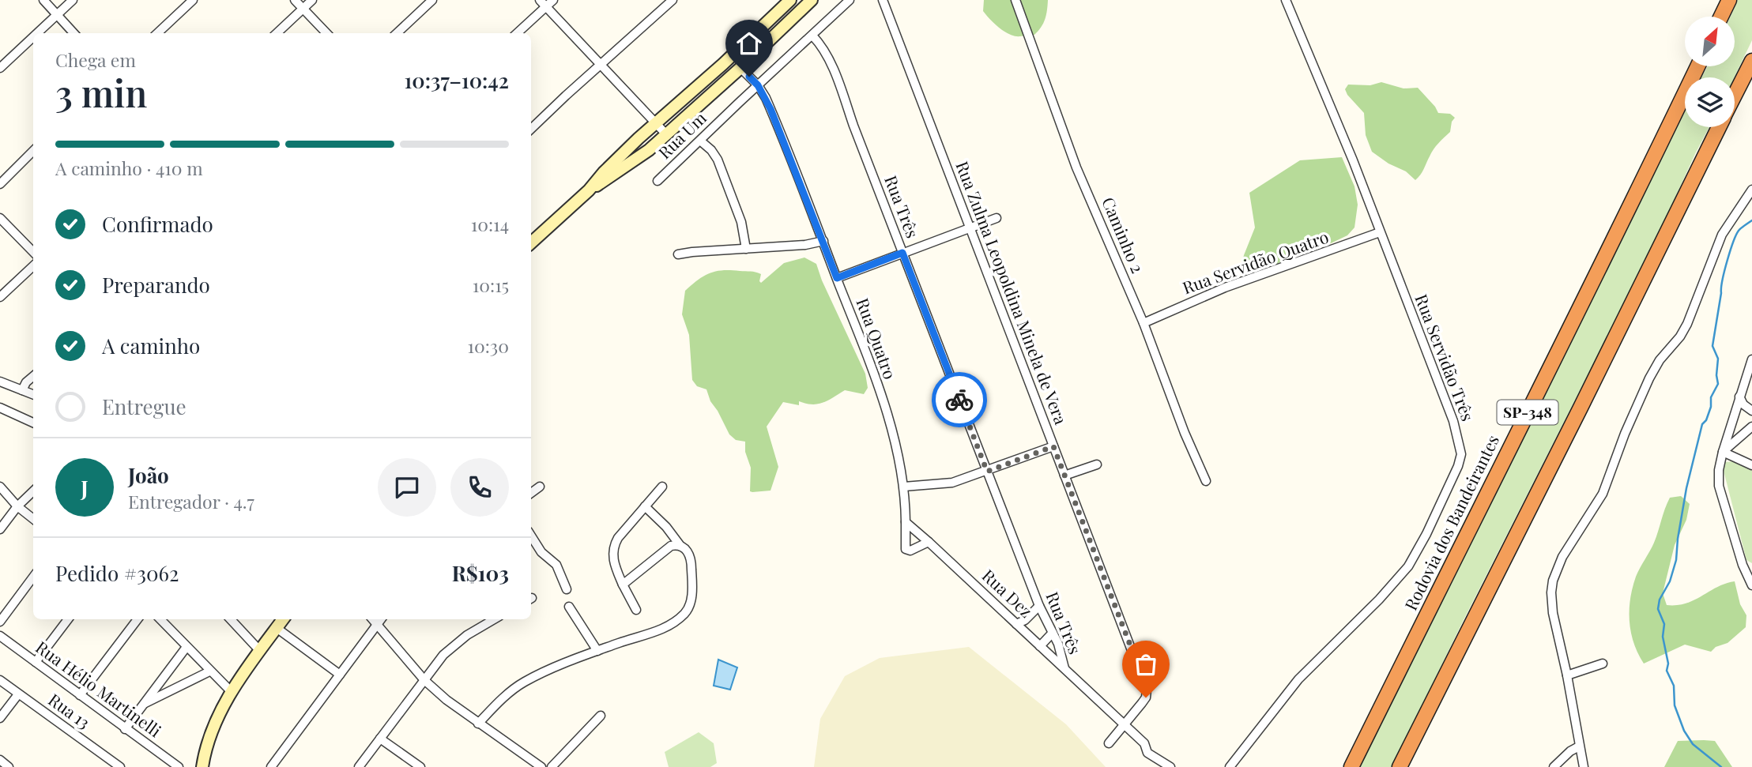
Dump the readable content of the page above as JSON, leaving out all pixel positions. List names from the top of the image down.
{
  "streets": {
    "highway": ["SP-348", "Rodovia dos Bandeirantes"],
    "street": [
      "Rua Um",
      "Rua Três",
      "Caminho 2",
      "Rua Servidão Quatro",
      "Rua Zulma Leopoldina Minela de Vera",
      "Rua Quatro",
      "Rua Servidão Três",
      "Rua Dez",
      "Rua Hélio Martinelli",
      "Rua 13"
    ]
  },
  "crossings": [
    ["Rua Um", "Rua Três"],
    ["Rua Um", "Rua Quatro"],
    ["Rua Três", "Rua Dez"],
    ["Caminho 2", "Rua Servidão Quatro"],
    ["Rua Servidão Quatro", "Rua Servidão Três"],
    ["Rua Zulma Leopoldina Minela de Vera", "Rua Dez"],
    ["Rua Quatro", "Rua Dez"]
  ],
  "north": "top right",
  "page": {
    "heading": ["3 min", "Chega em", "10:37–10:42"],
    "panel": [
      "João",
      "Entregador · 4.7",
      "Pedido #3062",
      "R$103"
    ],
    "bar": "A caminho · 410 m",
    "list": [
      ["Confirmado", "10:14"],
      ["Preparando", "10:15"],
      ["A caminho", "10:30"],
      "Entregue"
    ],
    "round": "J"
  }
}
